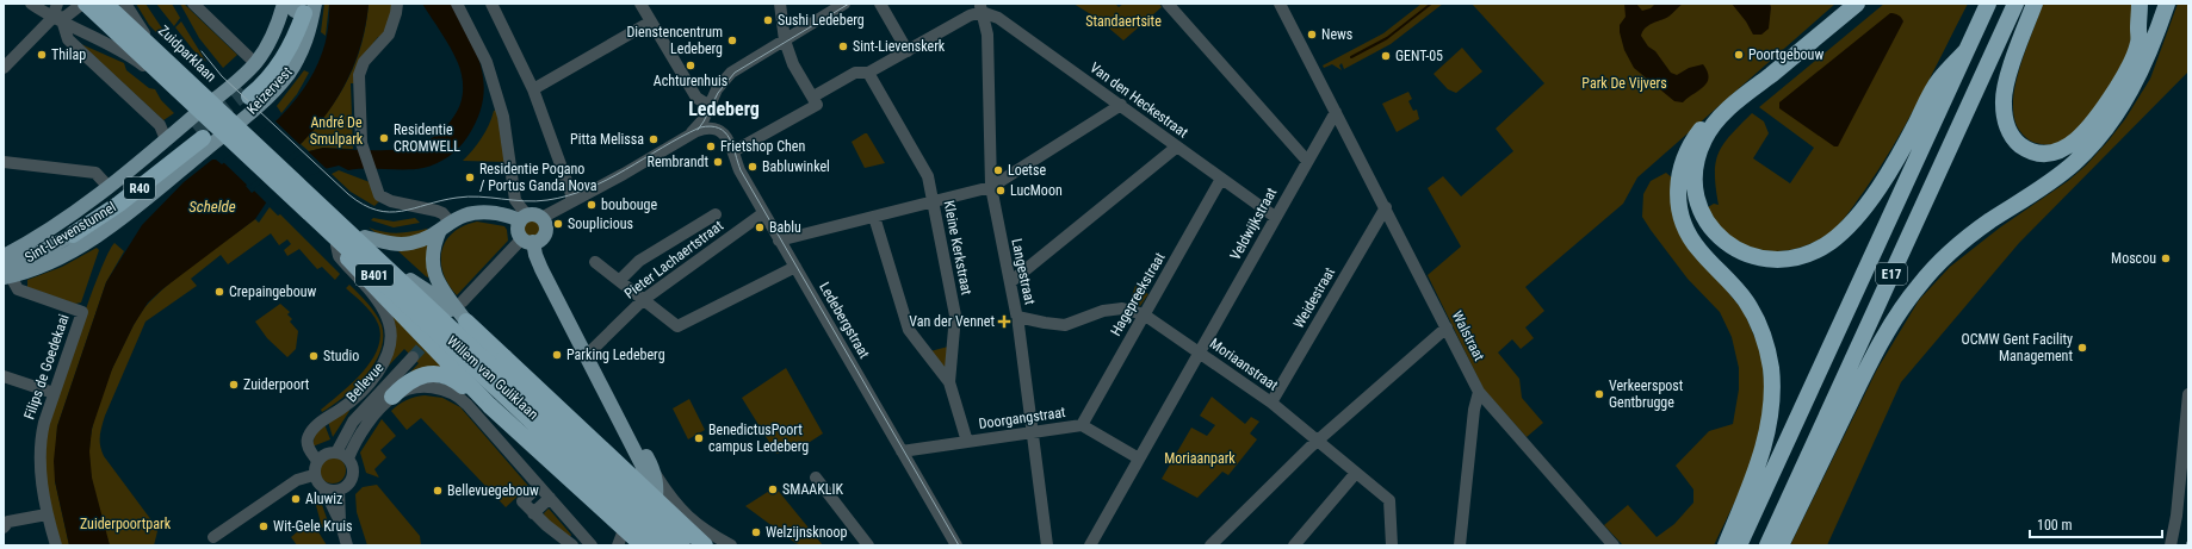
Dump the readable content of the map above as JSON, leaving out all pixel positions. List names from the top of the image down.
{
  "streets": {
    "highway": [
      "R40",
      "Sint-Lievenstunnel",
      "E17",
      "B401"
    ],
    "main road": ["Keizervest", "Willem van Guliklaan", "Bellevue"],
    "street": [
      "Zuidparklaan",
      "Van den Heckestraat",
      "Veldwijkstraat",
      "Kleine Kerkstraat",
      "Pieter Lachaertstraat",
      "Langestraat",
      "Hagepreekstraat",
      "Weidestraat",
      "Ledebergstraat",
      "Walstraat",
      "Moriaanstraat",
      "Filips de Goedekaai",
      "Doorgangstraat"
    ]
  },
  "crossings": [
    ["Zuidparklaan", "Keizervest"],
    ["Zuidparklaan", "R40"],
    ["Keizervest", "R40"],
    ["Van den Heckestraat", "Veldwijkstraat"],
    ["Van den Heckestraat", "Langestraat"],
    ["Van den Heckestraat", "Hagepreekstraat"],
    ["R40", "Sint-Lievenstunnel"],
    ["R40", "Filips de Goedekaai"],
    ["R40", "Bellevue"],
    ["Veldwijkstraat", "Walstraat"],
    ["Veldwijkstraat", "Moriaanstraat"],
    ["Veldwijkstraat", "Doorgangstraat"],
    ["Sint-Lievenstunnel", "Filips de Goedekaai"],
    ["Kleine Kerkstraat", "Doorgangstraat"],
    ["Pieter Lachaertstraat", "Ledebergstraat"],
    ["Langestraat", "Moriaanstraat"],
    ["Langestraat", "Doorgangstraat"],
    ["Hagepreekstraat", "Moriaanstraat"],
    ["Hagepreekstraat", "Doorgangstraat"],
    ["Weidestraat", "Walstraat"],
    ["Weidestraat", "Moriaanstraat"],
    ["Ledebergstraat", "Doorgangstraat"],
    ["Willem van Guliklaan", "Bellevue"]
  ],
  "districts": ["Ledeberg"],
  "water": ["Schelde"],
  "parks": [
    "Standaertsite",
    "Park De Vijvers",
    "André De Smulpark",
    "Moriaanpark",
    "Zuiderpoortpark"
  ],
  "places": {
    "other": [
      "Sushi Ledeberg",
      "News",
      "Dienstencentrum Ledeberg",
      "Sint-Lievenskerk",
      "Thilap",
      "Poortgebouw",
      "GENT-05",
      "Achturenhuis",
      "Residentie CROMWELL",
      "Pitta Melissa",
      "Frietshop Chen",
      "Rembrandt",
      "Babluwinkel",
      "Loetse",
      "Residentie Pogano / Portus Ganda Nova",
      "LucMoon",
      "boubouge",
      "Souplicious",
      "Bablu",
      "Moscou",
      "Crepaingebouw",
      "OCMW Gent Facility Management",
      "Parking Ledeberg",
      "Studio",
      "Zuiderpoort",
      "Verkeerspost Gentbrugge",
      "BenedictusPoort campus Ledeberg",
      "SMAAKLIK",
      "Bellevuegebouw",
      "Aluwiz",
      "Wit-Gele Kruis",
      "Welzijnsknoop"
    ],
    "health": ["Van der Vennet"]
  },
  "scale_bar": "100 m"
}
